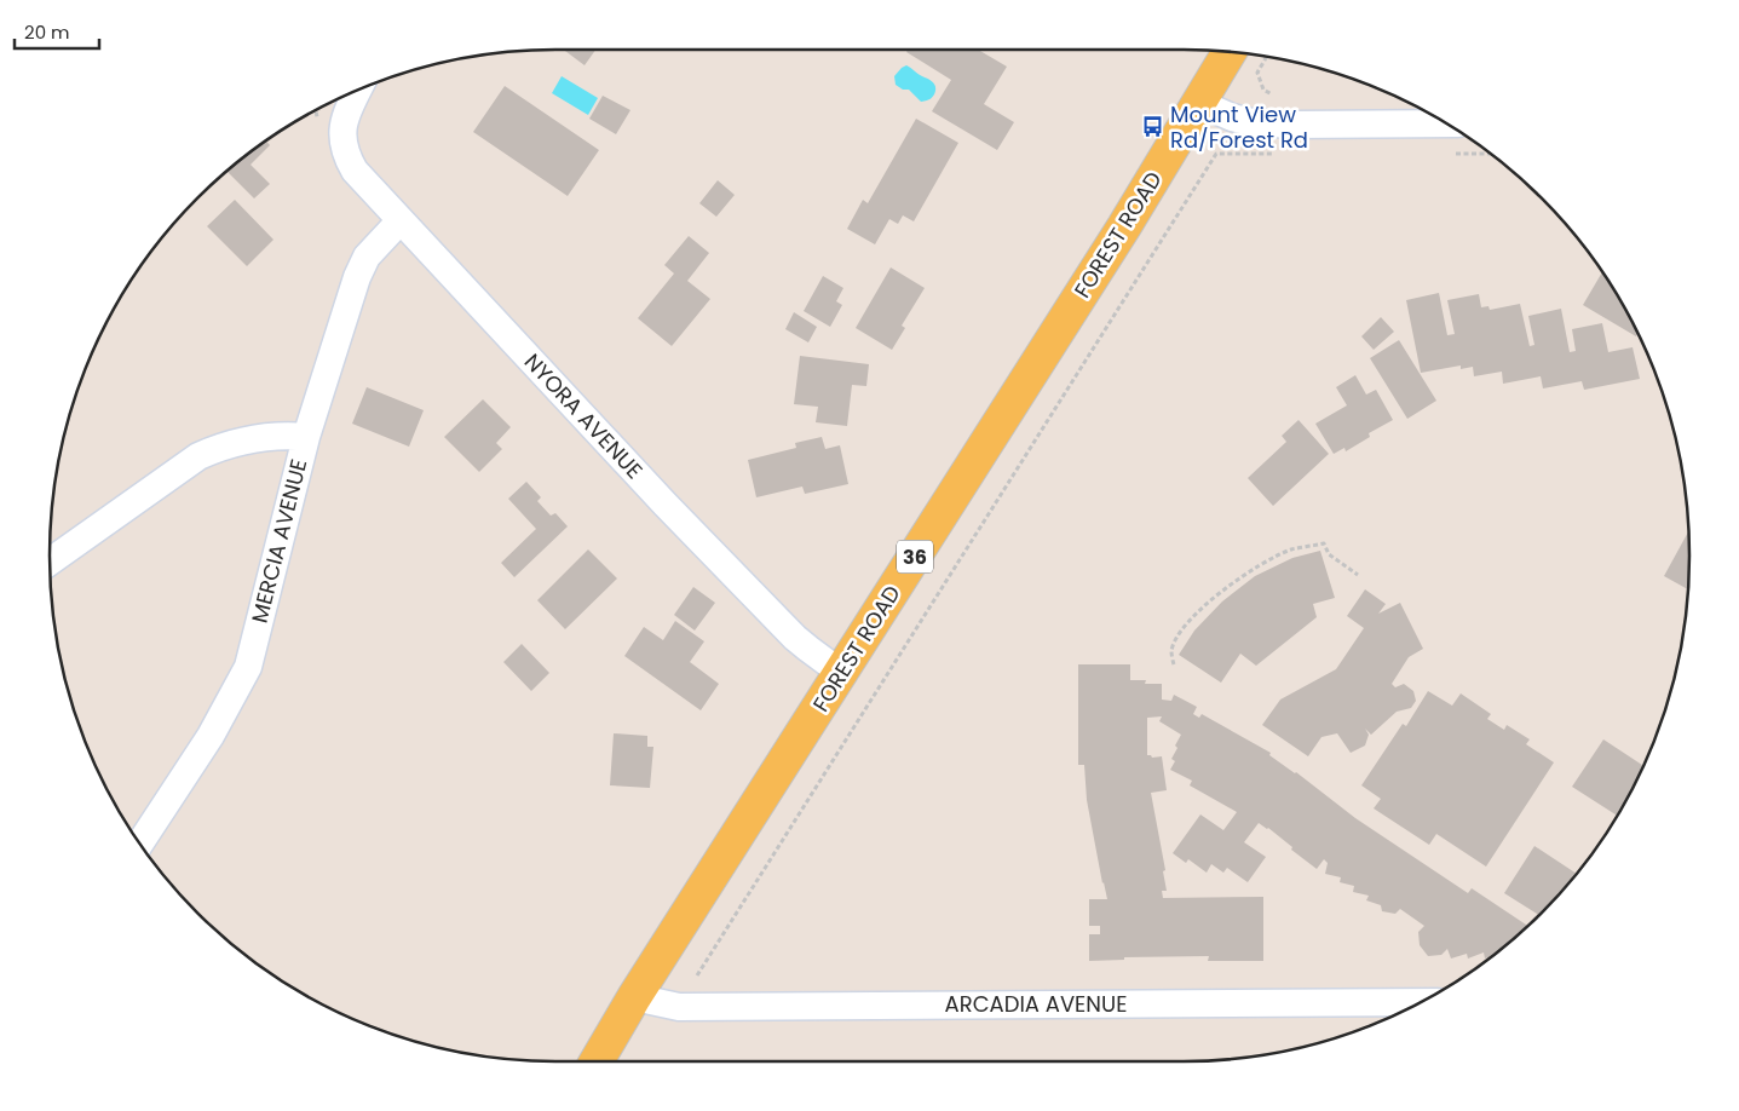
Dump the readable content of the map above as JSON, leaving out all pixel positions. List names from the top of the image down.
{
  "streets": {
    "main road": ["FOREST ROAD", "36"],
    "street": ["NYORA AVENUE", "MERCIA AVENUE", "ARCADIA AVENUE"]
  },
  "crossings": [
    ["FOREST ROAD", "NYORA AVENUE"],
    ["FOREST ROAD", "ARCADIA AVENUE"],
    ["NYORA AVENUE", "MERCIA AVENUE"]
  ],
  "places": {
    "bus stop": ["Mount View Rd/Forest Rd"]
  },
  "scale_bar": "20 m"
}
